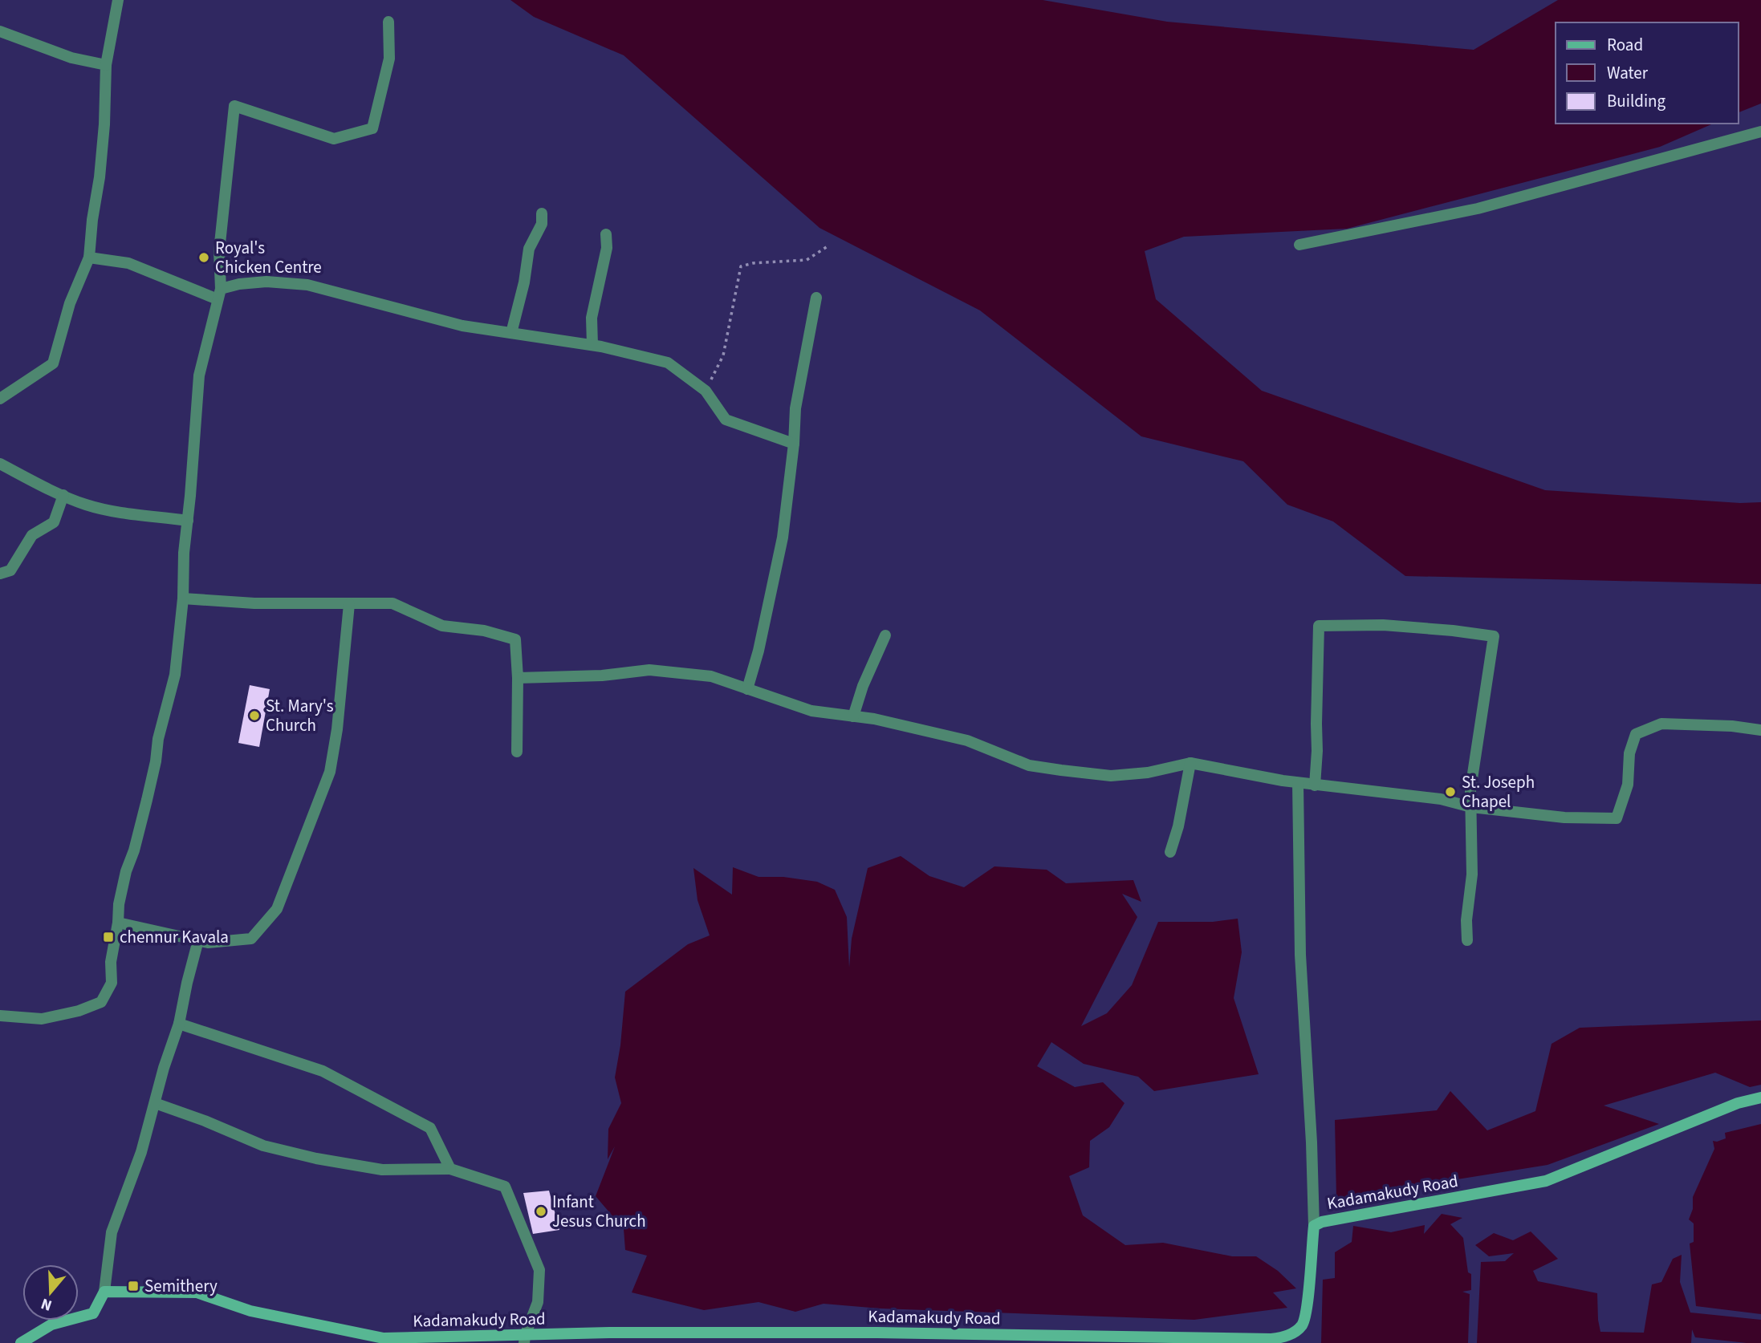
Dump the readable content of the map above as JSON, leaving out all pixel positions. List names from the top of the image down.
{
  "streets": {
    "street": ["Kadamakudy Road"]
  },
  "places": {
    "other": [
      "Royal's Chicken Centre",
      "St. Mary's Church",
      "St. Joseph Chapel",
      "Infant Jesus Church"
    ],
    "transit": ["chennur Kavala", "Semithery"]
  },
  "legend": ["Road", "Water", "Building"],
  "north": "bottom"
}
